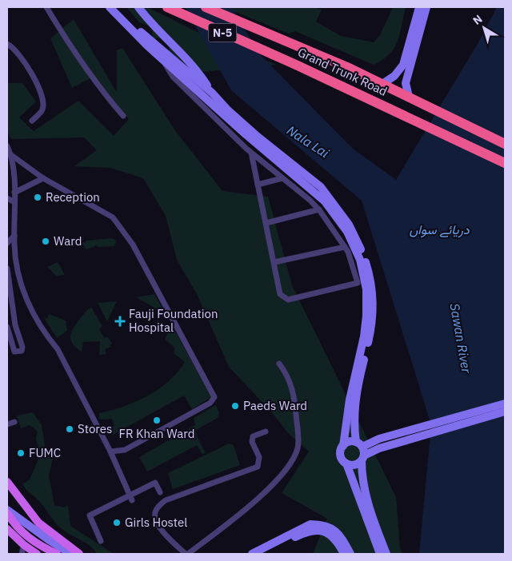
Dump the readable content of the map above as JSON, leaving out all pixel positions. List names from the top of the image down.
{
  "streets": {
    "highway": ["N-5", "Grand Trunk Road"]
  },
  "water": ["Nala Lai", "دریائے سواں", "Sawan River"],
  "places": {
    "other": [
      "Reception",
      "Ward",
      "Paeds Ward",
      "FR Khan Ward",
      "Stores",
      "FUMC",
      "Girls Hostel"
    ],
    "health": ["Fauji Foundation Hospital"]
  },
  "north": "top left"
}
